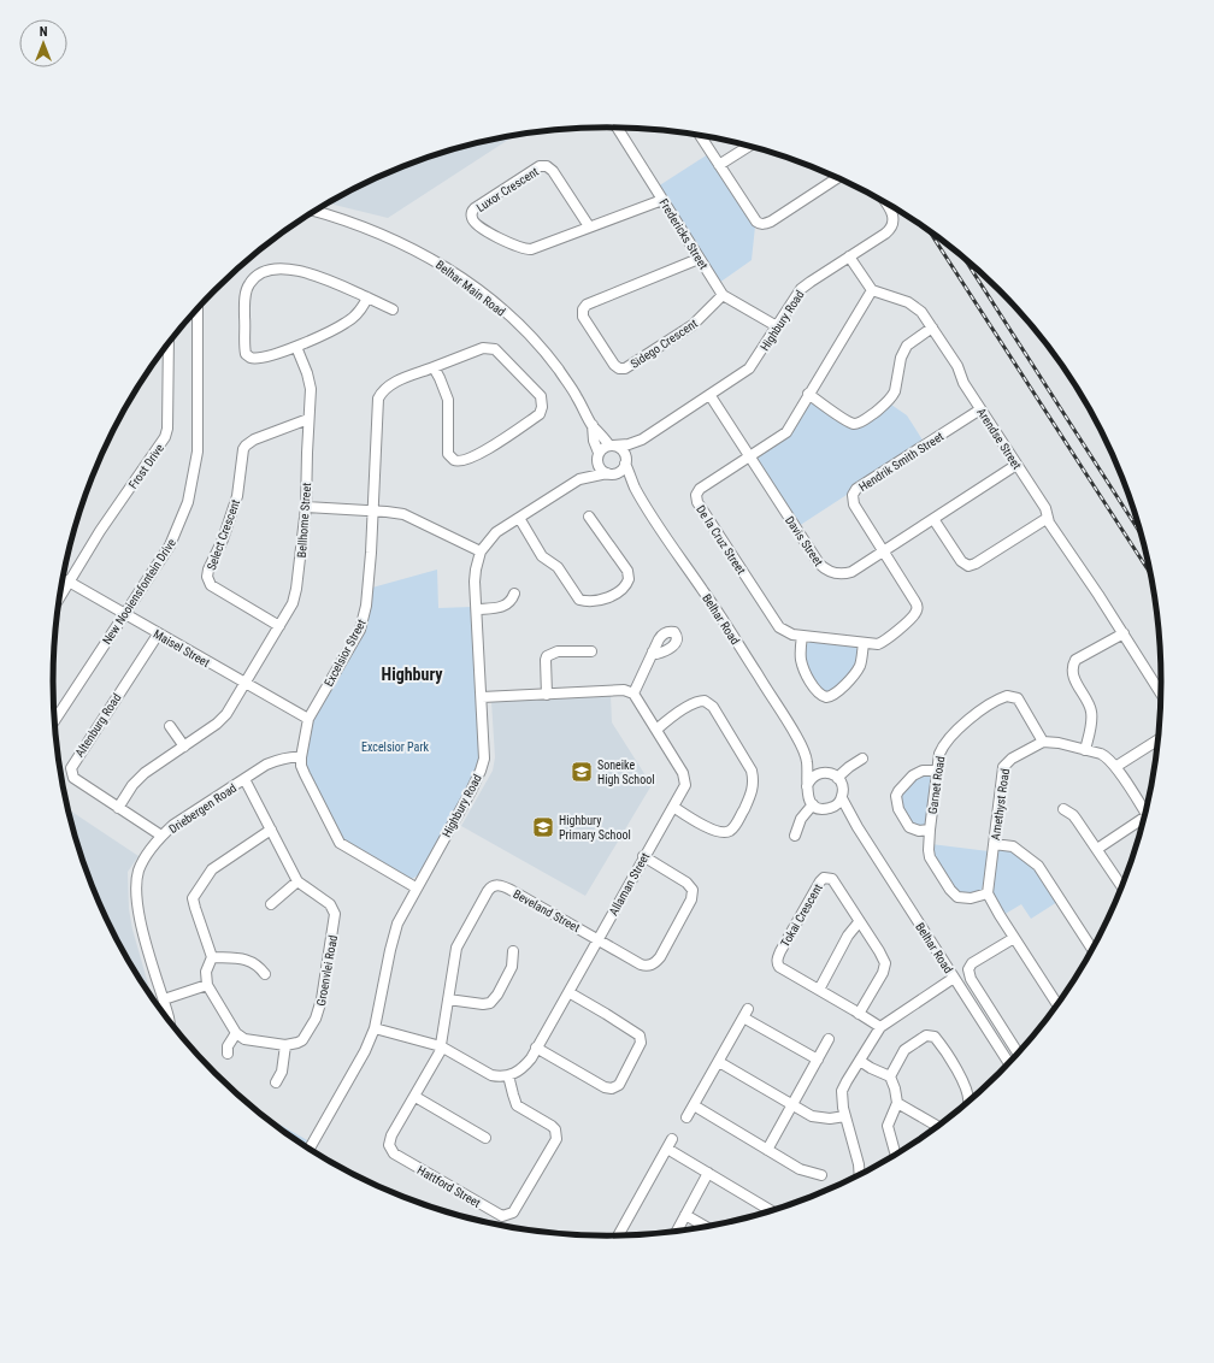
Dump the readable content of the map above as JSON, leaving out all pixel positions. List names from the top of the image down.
{
  "streets": {
    "street": [
      "Luxor Crescent",
      "Fredericks Street",
      "Belhar Main Road",
      "Highbury Road",
      "Sidego Crescent",
      "Arendse Street",
      "Hendrik Smith Street",
      "Frost Drive",
      "Bellhome Street",
      "Select Crescent",
      "De la Cruz Street",
      "Davis Street",
      "New Nooiensfontein Drive",
      "Belhar Road",
      "Maisel Street",
      "Excelsior Street",
      "Altenburg Road",
      "Garnet Road",
      "Amethyst Road",
      "Driebergen Road",
      "Allaman Street",
      "Beveland Street",
      "Tokai Crescent",
      "Groenvlei Road",
      "Hattford Street"
    ]
  },
  "crossings": [
    ["Luxor Crescent", "Fredericks Street"],
    ["Fredericks Street", "Highbury Road"],
    ["Fredericks Street", "Sidego Crescent"],
    ["Highbury Road", "Davis Street"],
    ["Highbury Road", "Belhar Road"],
    ["Highbury Road", "Excelsior Street"],
    ["Arendse Street", "Hendrik Smith Street"],
    ["Arendse Street", "De la Cruz Street"],
    ["Arendse Street", "Davis Street"],
    ["Hendrik Smith Street", "De la Cruz Street"],
    ["Hendrik Smith Street", "Davis Street"],
    ["Frost Drive", "Maisel Street"],
    ["Bellhome Street", "Select Crescent"],
    ["Bellhome Street", "Maisel Street"],
    ["Bellhome Street", "Altenburg Road"],
    ["De la Cruz Street", "Davis Street"],
    ["New Nooiensfontein Drive", "Maisel Street"],
    ["Maisel Street", "Excelsior Street"],
    ["Maisel Street", "Altenburg Road"],
    ["Excelsior Street", "Driebergen Road"],
    ["Altenburg Road", "Driebergen Road"],
    ["Garnet Road", "Amethyst Road"],
    ["Driebergen Road", "Groenvlei Road"],
    ["Allaman Street", "Beveland Street"],
    ["Allaman Street", "Hattford Street"],
    ["Beveland Street", "Hattford Street"]
  ],
  "districts": ["Highbury"],
  "parks": ["Excelsior Park"],
  "places": {
    "school or university": ["Soneike High School", "Highbury Primary School"]
  },
  "north": "top"
}
